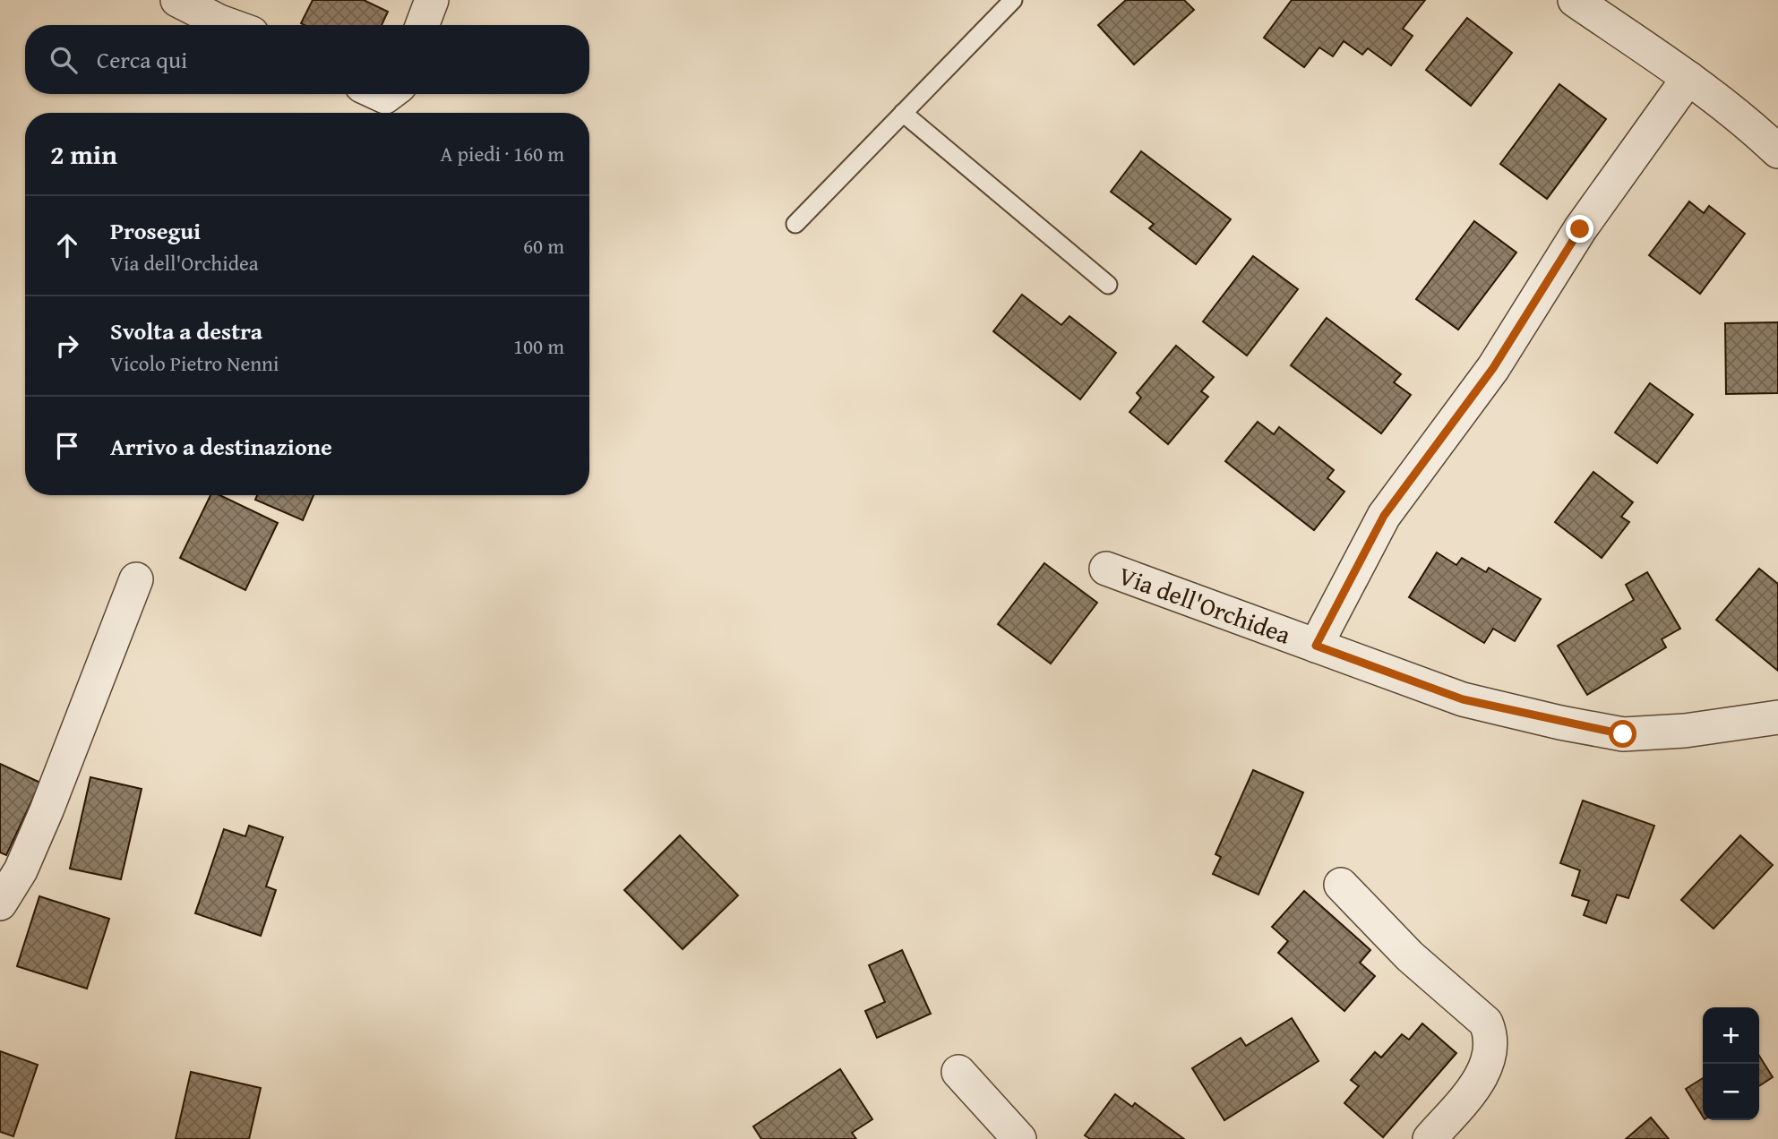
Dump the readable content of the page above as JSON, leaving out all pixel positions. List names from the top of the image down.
{
  "streets": {
    "street": ["Via dell'Orchidea"]
  },
  "page": {
    "search": "Cerca qui",
    "heading": ["2 min", "A piedi · 160 m"],
    "list": [
      ["Prosegui", "Via dell'Orchidea", "60 m"],
      ["Svolta a destra", "Vicolo Pietro Nenni", "100 m"],
      "Arrivo a destinazione"
    ],
    "map_buttons": ["+", "−"]
  }
}
